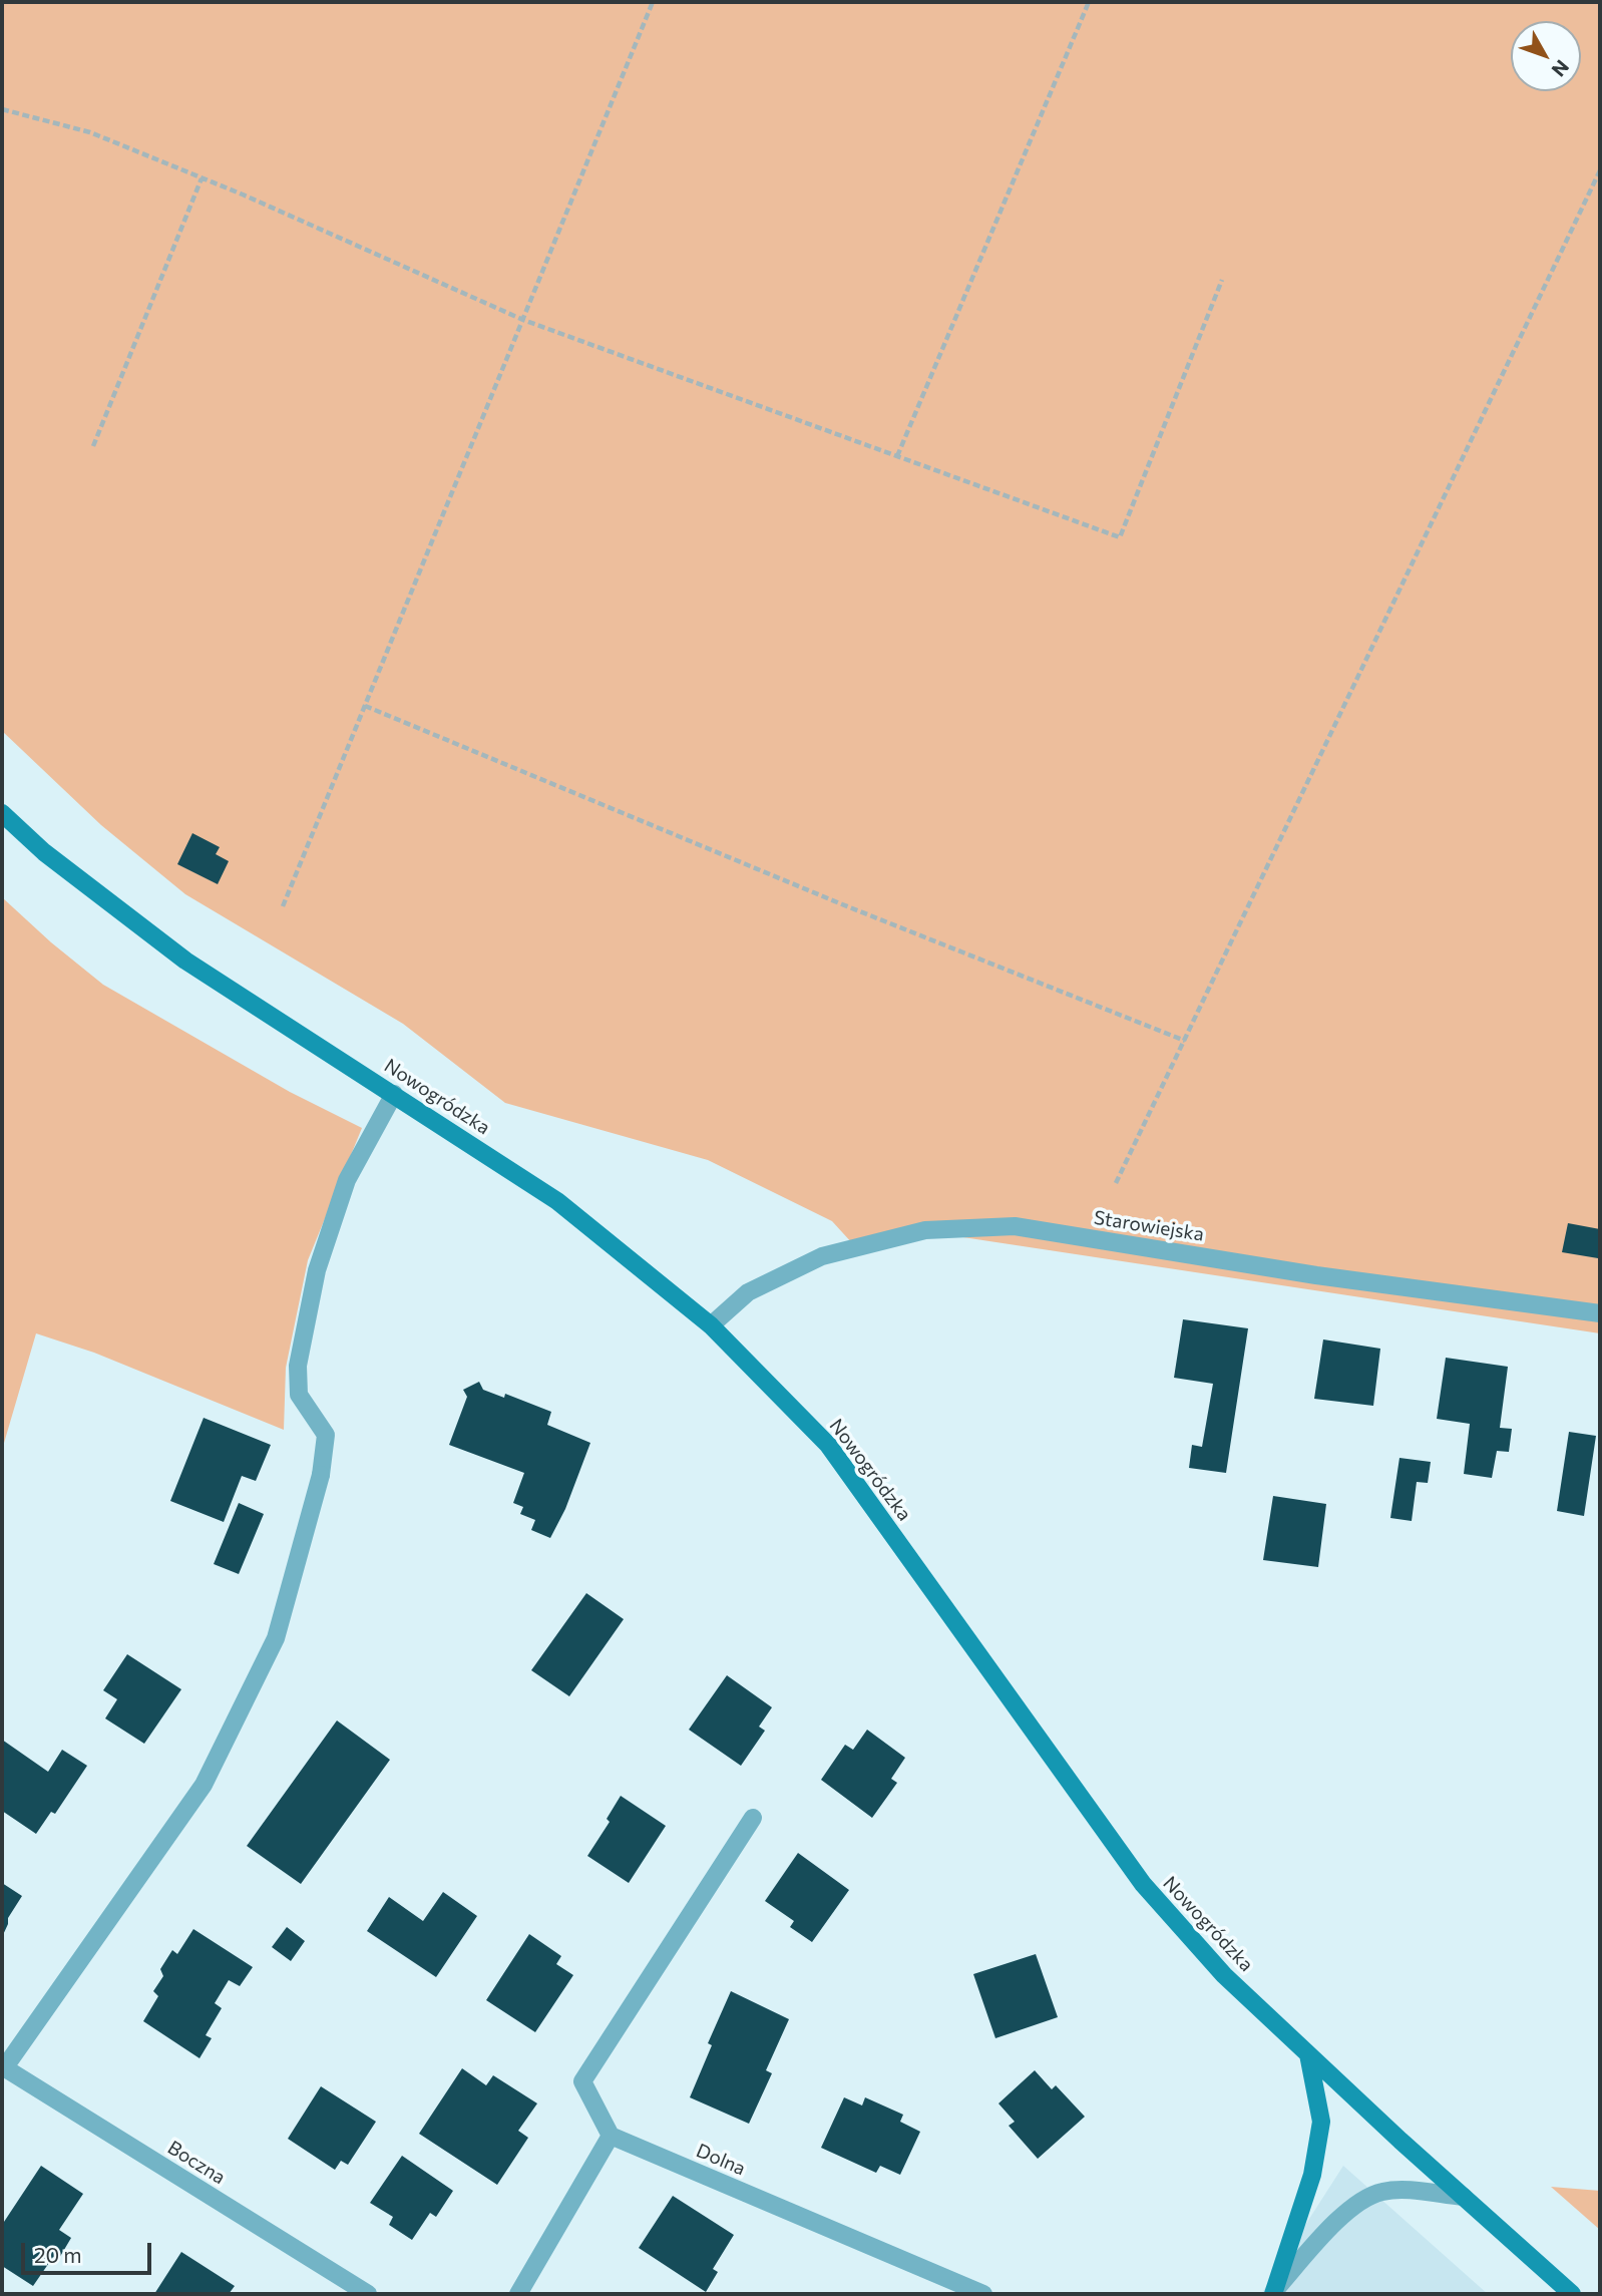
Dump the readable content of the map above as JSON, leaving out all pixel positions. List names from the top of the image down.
{
  "streets": {
    "main road": ["Nowogródzka"],
    "street": ["Starowiejska", "Dolna", "Boczna"]
  },
  "crossings": [
    ["Nowogródzka", "Starowiejska"]
  ],
  "scale_bar": "20 m",
  "north": "bottom right"
}
